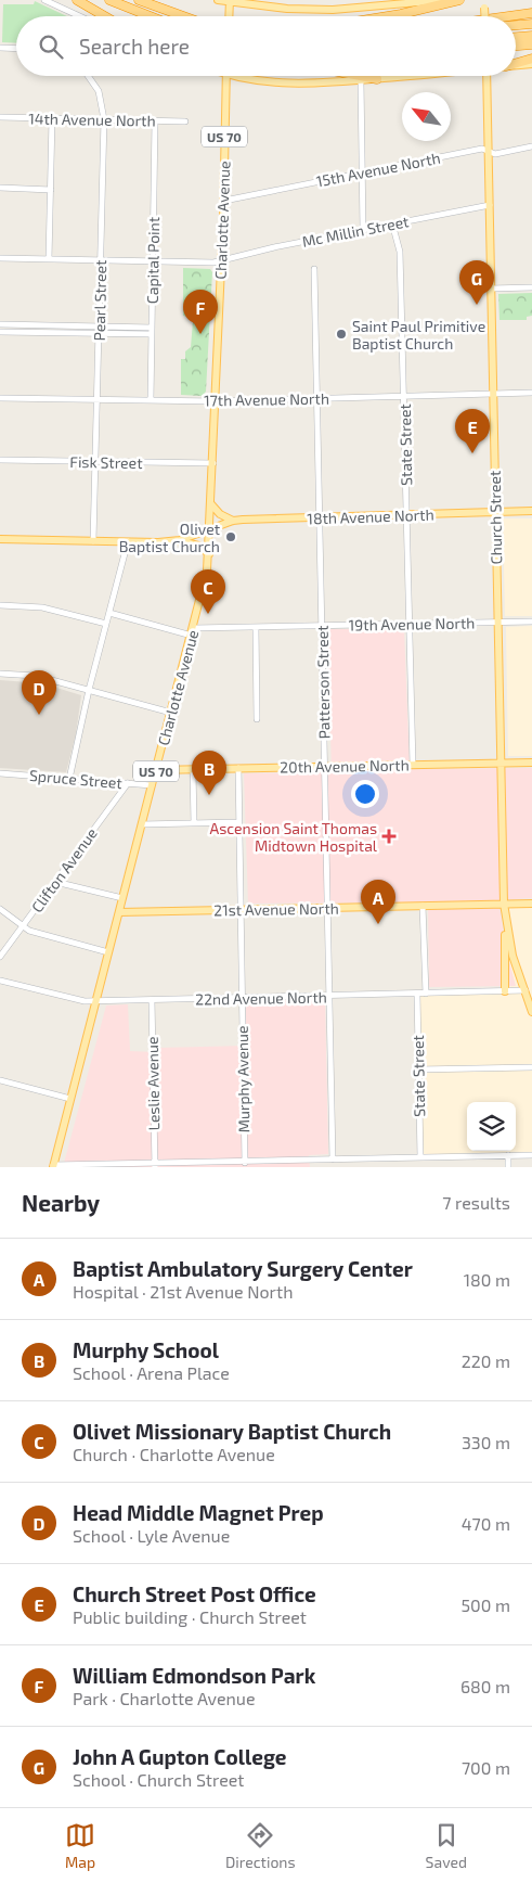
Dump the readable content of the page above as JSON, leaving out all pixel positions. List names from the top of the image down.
{
  "streets": {
    "main road": [
      "US 70",
      "Charlotte Avenue",
      "18th Avenue North",
      "Church Street",
      "20th Avenue North",
      "21st Avenue North"
    ],
    "street": [
      "14th Avenue North",
      "15th Avenue North",
      "Mc Millin Street",
      "Capital Point",
      "Pearl Street",
      "17th Avenue North",
      "State Street",
      "Fisk Street",
      "19th Avenue North",
      "Patterson Street",
      "Spruce Street",
      "Clifton Avenue",
      "22nd Avenue North",
      "Murphy Avenue",
      "Leslie Avenue"
    ]
  },
  "crossings": [
    ["14th Avenue North", "Capital Point"],
    ["14th Avenue North", "Pearl Street"],
    ["15th Avenue North", "Charlotte Avenue"],
    ["15th Avenue North", "Church Street"],
    ["Charlotte Avenue", "Mc Millin Street"],
    ["Charlotte Avenue", "17th Avenue North"],
    ["Charlotte Avenue", "Fisk Street"],
    ["Charlotte Avenue", "18th Avenue North"],
    ["Charlotte Avenue", "19th Avenue North"],
    ["Charlotte Avenue", "20th Avenue North"],
    ["Charlotte Avenue", "Spruce Street"],
    ["Charlotte Avenue", "21st Avenue North"],
    ["Charlotte Avenue", "22nd Avenue North"],
    ["Mc Millin Street", "Capital Point"],
    ["Mc Millin Street", "Pearl Street"],
    ["Mc Millin Street", "State Street"],
    ["Mc Millin Street", "Church Street"],
    ["Capital Point", "17th Avenue North"],
    ["Pearl Street", "17th Avenue North"],
    ["Pearl Street", "Fisk Street"],
    ["17th Avenue North", "State Street"],
    ["17th Avenue North", "Church Street"],
    ["17th Avenue North", "Patterson Street"],
    ["State Street", "18th Avenue North"],
    ["State Street", "19th Avenue North"],
    ["State Street", "20th Avenue North"],
    ["State Street", "22nd Avenue North"],
    ["18th Avenue North", "Church Street"],
    ["18th Avenue North", "Patterson Street"],
    ["Church Street", "19th Avenue North"],
    ["Church Street", "20th Avenue North"],
    ["Church Street", "21st Avenue North"],
    ["19th Avenue North", "Patterson Street"],
    ["Patterson Street", "20th Avenue North"],
    ["Patterson Street", "21st Avenue North"],
    ["Patterson Street", "22nd Avenue North"],
    ["20th Avenue North", "Murphy Avenue"],
    ["Spruce Street", "Clifton Avenue"],
    ["21st Avenue North", "Murphy Avenue"],
    ["22nd Avenue North", "Murphy Avenue"],
    ["22nd Avenue North", "Leslie Avenue"]
  ],
  "places": {
    "other": ["Saint Paul Primitive Baptist Church", "Olivet Baptist Church"],
    "health": ["Ascension Saint Thomas Midtown Hospital"]
  },
  "north": "top left",
  "page": {
    "search": "Search here",
    "pins": [
      "G",
      "F",
      "E",
      "C",
      "D",
      "B",
      "A"
    ],
    "heading": ["Nearby", "7 results"],
    "list": [
      {
        "mark": "A",
        "name": "Baptist Ambulatory Surgery Center",
        "note": "Hospital · 21st Avenue North",
        "value": "180 m"
      },
      {
        "mark": "B",
        "name": "Murphy School",
        "note": "School · Arena Place",
        "value": "220 m"
      },
      {
        "mark": "C",
        "name": "Olivet Missionary Baptist Church",
        "note": "Church · Charlotte Avenue",
        "value": "330 m"
      },
      {
        "mark": "D",
        "name": "Head Middle Magnet Prep",
        "note": "School · Lyle Avenue",
        "value": "470 m"
      },
      {
        "mark": "E",
        "name": "Church Street Post Office",
        "note": "Public building · Church Street",
        "value": "500 m"
      },
      {
        "mark": "F",
        "name": "William Edmondson Park",
        "note": "Park · Charlotte Avenue",
        "value": "680 m"
      },
      {
        "mark": "G",
        "name": "John A Gupton College",
        "note": "School · Church Street",
        "value": "700 m"
      }
    ],
    "nav": ["Map", "Directions", "Saved"]
  }
}
